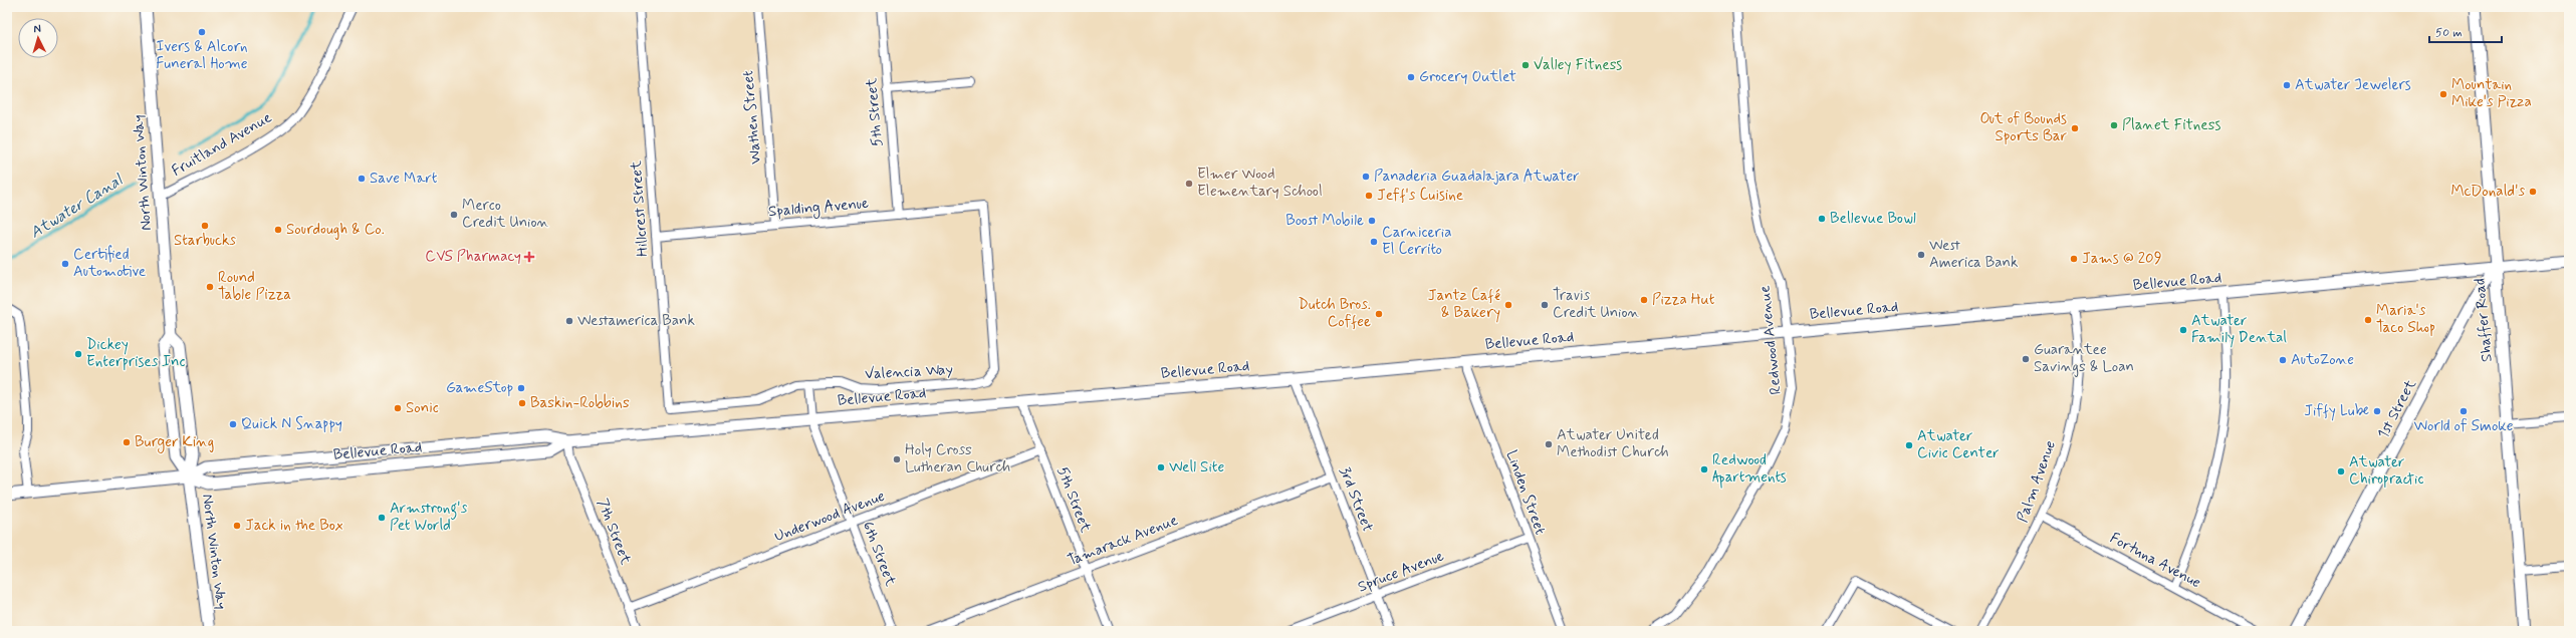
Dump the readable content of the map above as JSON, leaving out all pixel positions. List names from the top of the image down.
{
  "streets": {
    "main road": [
      "North Winton Way",
      "Bellevue Road",
      "Shaffer Road",
      "1st Street"
    ],
    "street": [
      "5th Street",
      "Wathen Street",
      "Fruitland Avenue",
      "Spalding Avenue",
      "Hillcrest Street",
      "Redwood Avenue",
      "Valencia Way",
      "Palm Avenue",
      "Linden Street",
      "3rd Street",
      "Underwood Avenue",
      "7th Street",
      "Tamarack Avenue",
      "6th Street",
      "Fortuna Avenue",
      "Spruce Avenue"
    ]
  },
  "crossings": [
    ["5th Street", "Spalding Avenue"],
    ["5th Street", "Bellevue Road"],
    ["5th Street", "Underwood Avenue"],
    ["5th Street", "Tamarack Avenue"],
    ["Wathen Street", "Spalding Avenue"],
    ["Fruitland Avenue", "North Winton Way"],
    ["North Winton Way", "Bellevue Road"],
    ["Spalding Avenue", "Hillcrest Street"],
    ["Spalding Avenue", "Valencia Way"],
    ["Hillcrest Street", "Valencia Way"],
    ["Bellevue Road", "Shaffer Road"],
    ["Bellevue Road", "Redwood Avenue"],
    ["Bellevue Road", "1st Street"],
    ["Bellevue Road", "Palm Avenue"],
    ["Bellevue Road", "Linden Street"],
    ["Bellevue Road", "3rd Street"],
    ["Bellevue Road", "7th Street"],
    ["Bellevue Road", "6th Street"],
    ["Shaffer Road", "1st Street"],
    ["Valencia Way", "6th Street"],
    ["Palm Avenue", "Fortuna Avenue"],
    ["Linden Street", "Spruce Avenue"],
    ["3rd Street", "Tamarack Avenue"],
    ["3rd Street", "Spruce Avenue"],
    ["Underwood Avenue", "7th Street"],
    ["Underwood Avenue", "6th Street"]
  ],
  "water": ["Atwater Canal"],
  "places": {
    "other": [
      "Ivers & Alcorn Funeral Home",
      "Valley Fitness",
      "Grocery Outlet",
      "Atwater Jewelers",
      "Mountain Mike's Pizza",
      "Planet Fitness",
      "Out of Bounds Sports Bar",
      "Panaderia Guadalajara Atwater",
      "Save Mart",
      "Elmer Wood Elementary School",
      "McDonald's",
      "Jeff's Cuisine",
      "Merco Credit Union",
      "Bellevue Bowl",
      "Boost Mobile",
      "Starbucks",
      "Sourdough & Co.",
      "Carniceria El Cerrito",
      "West America Bank",
      "Jams @ 209",
      "Certified Automotive",
      "Round Table Pizza",
      "Pizza Hut",
      "Jantz Café & Bakery",
      "Travis Credit Union",
      "Dutch Bros. Coffee",
      "Maria's Taco Shop",
      "Westamerica Bank",
      "Atwater Family Dental",
      "Dickey Enterprises Inc",
      "Guarantee Savings & Loan",
      "AutoZone",
      "GameStop",
      "Baskin-Robbins",
      "Sonic",
      "Jiffy Lube",
      "World of Smoke",
      "Quick N Snappy",
      "Burger King",
      "Atwater United Methodist Church",
      "Atwater Civic Center",
      "Holy Cross Lutheran Church",
      "Well Site",
      "Redwood Apartments",
      "Atwater Chiropractic",
      "Armstrong's Pet World",
      "Jack in the Box"
    ],
    "health": ["CVS Pharmacy"]
  },
  "scale_bar": "50 m",
  "north": "top"
}
